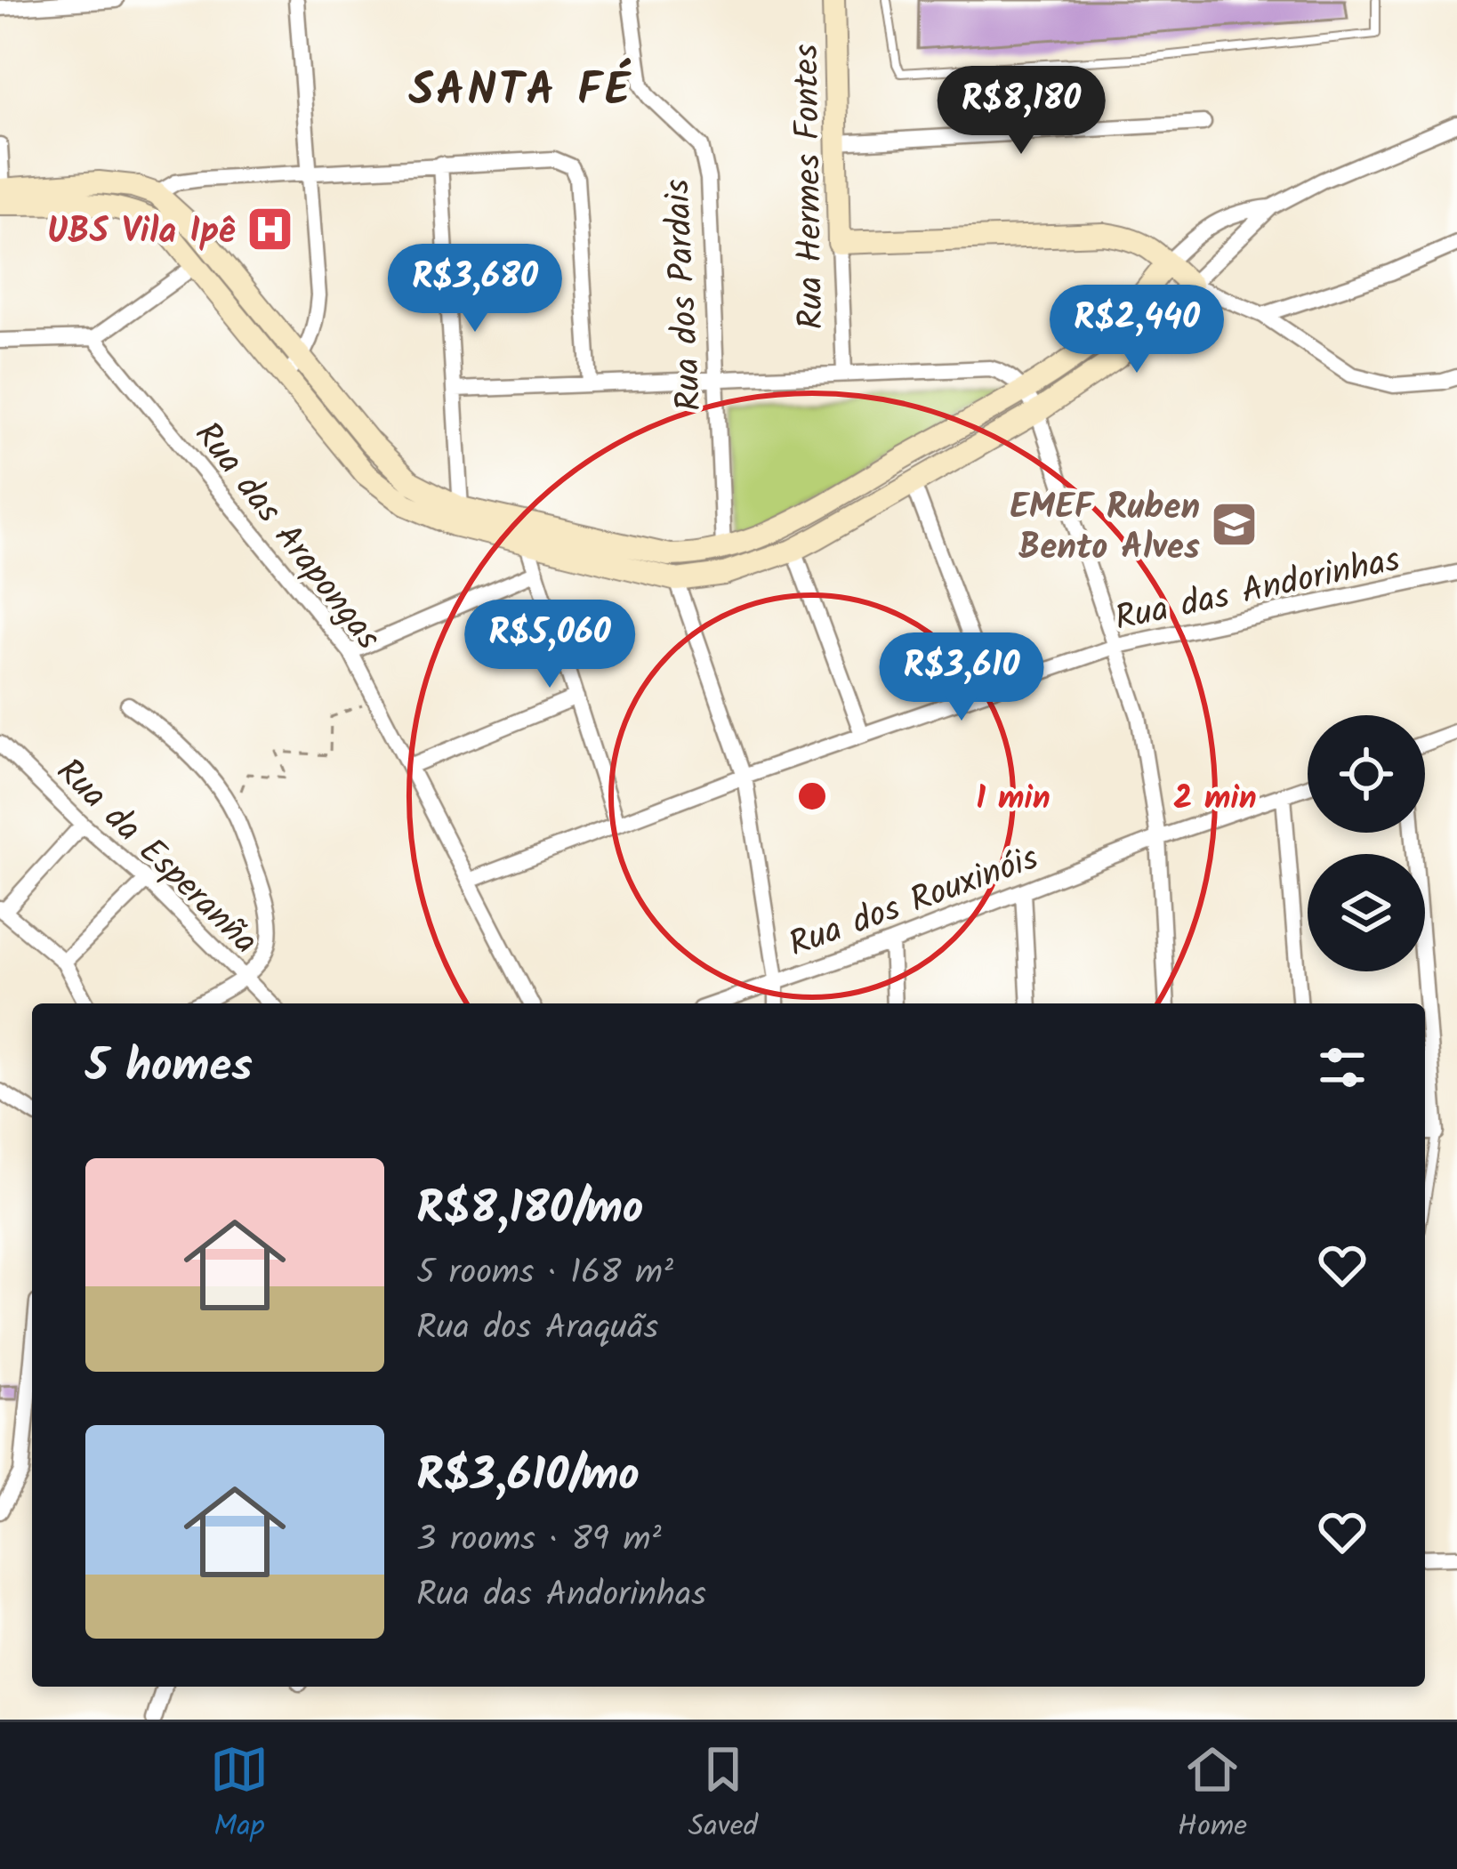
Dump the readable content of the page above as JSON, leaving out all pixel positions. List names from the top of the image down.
{
  "streets": {
    "street": [
      "Rua Hermes Fontes",
      "Rua dos Pardais",
      "Rua das Arapongas",
      "Rua das Andorinhas",
      "Rua da Esperanña",
      "Rua dos Rouxinóis"
    ]
  },
  "crossings": [
    ["Rua das Arapongas", "Rua das Andorinhas"]
  ],
  "districts": ["SANTA FÉ"],
  "places": {
    "hospital": ["UBS Vila Ipê"],
    "school or university": ["EMEF Ruben Bento Alves"]
  },
  "page": {
    "price": [
      "R$8,180",
      "R$3,680",
      "R$2,440",
      "R$5,060",
      "R$3,610"
    ],
    "heading": "5 homes",
    "list": [
      {
        "name": "R$8,180/mo",
        "note": "5 rooms · 168 m² · Rua dos Araquãs"
      },
      {
        "name": "R$3,610/mo",
        "note": "3 rooms · 89 m² · Rua das Andorinhas"
      }
    ],
    "tabs": ["Map", "Saved", "Home"]
  },
  "rings": ["1 min", "2 min"]
}
